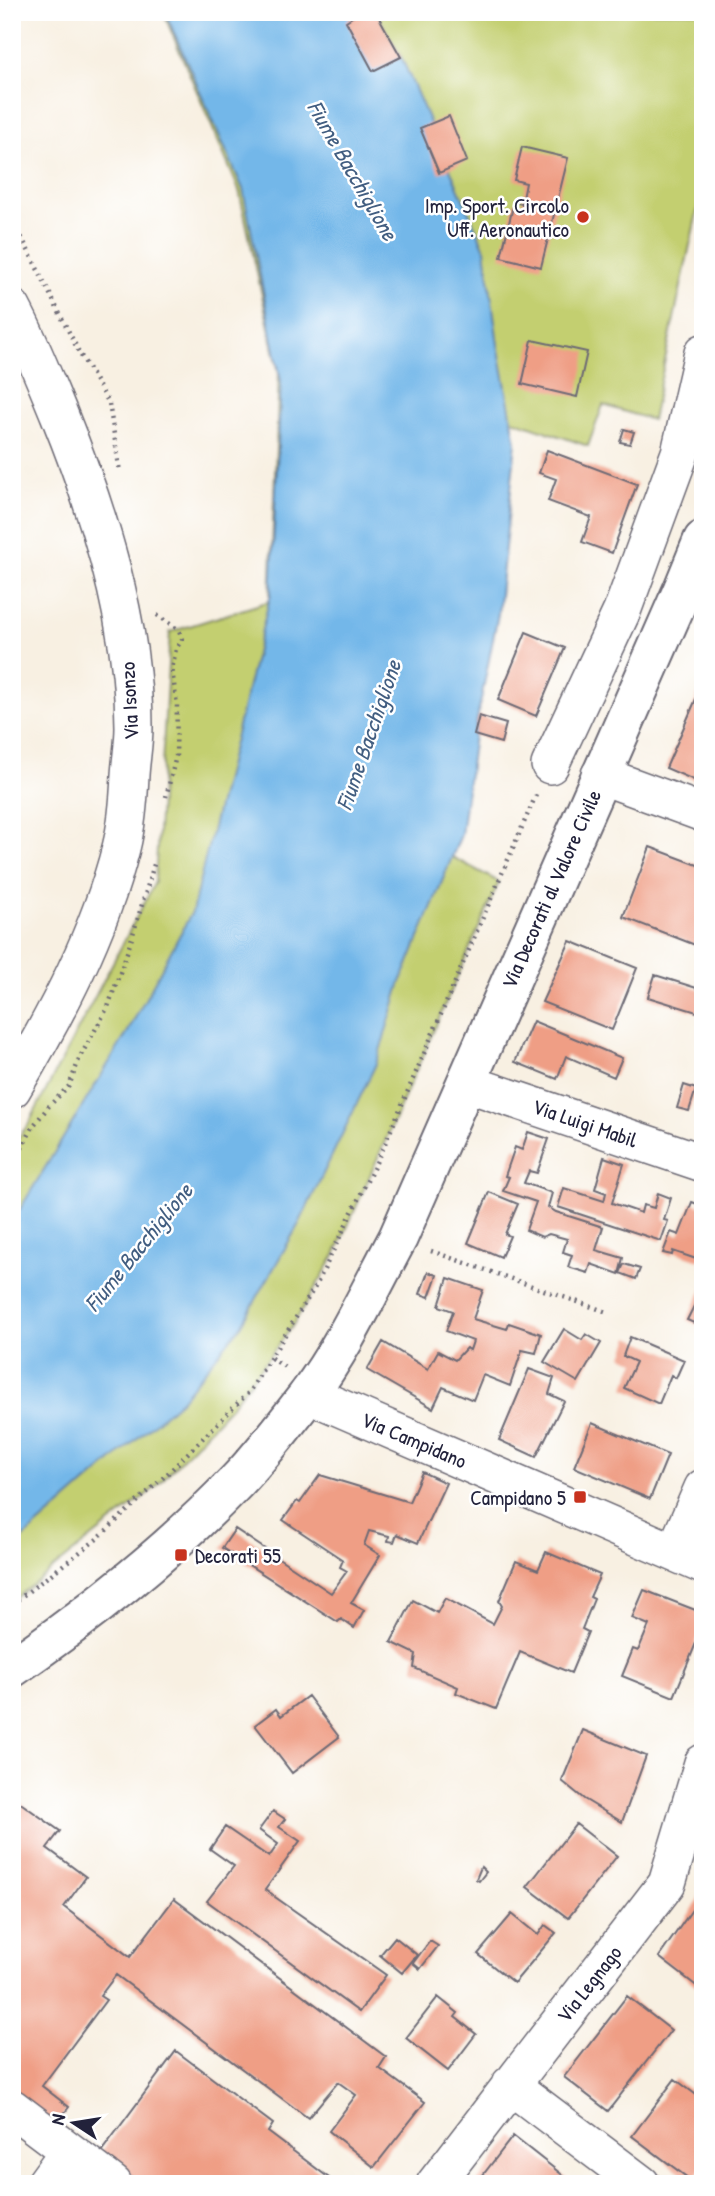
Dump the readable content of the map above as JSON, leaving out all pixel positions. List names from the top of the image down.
{
  "streets": {
    "street": [
      "Via Isonzo",
      "Via Decorati al Valore Civile",
      "Via Luigi Mabil",
      "Via Campidano",
      "Via Legnago"
    ]
  },
  "crossings": [
    ["Via Decorati al Valore Civile", "Via Luigi Mabil"],
    ["Via Decorati al Valore Civile", "Via Campidano"]
  ],
  "water": ["Fiume Bacchiglione"],
  "places": {
    "other": ["Imp. Sport. Circolo Uff. Aeronautico"],
    "transit": ["Campidano 5", "Decorati 55"]
  },
  "north": "left"
}
